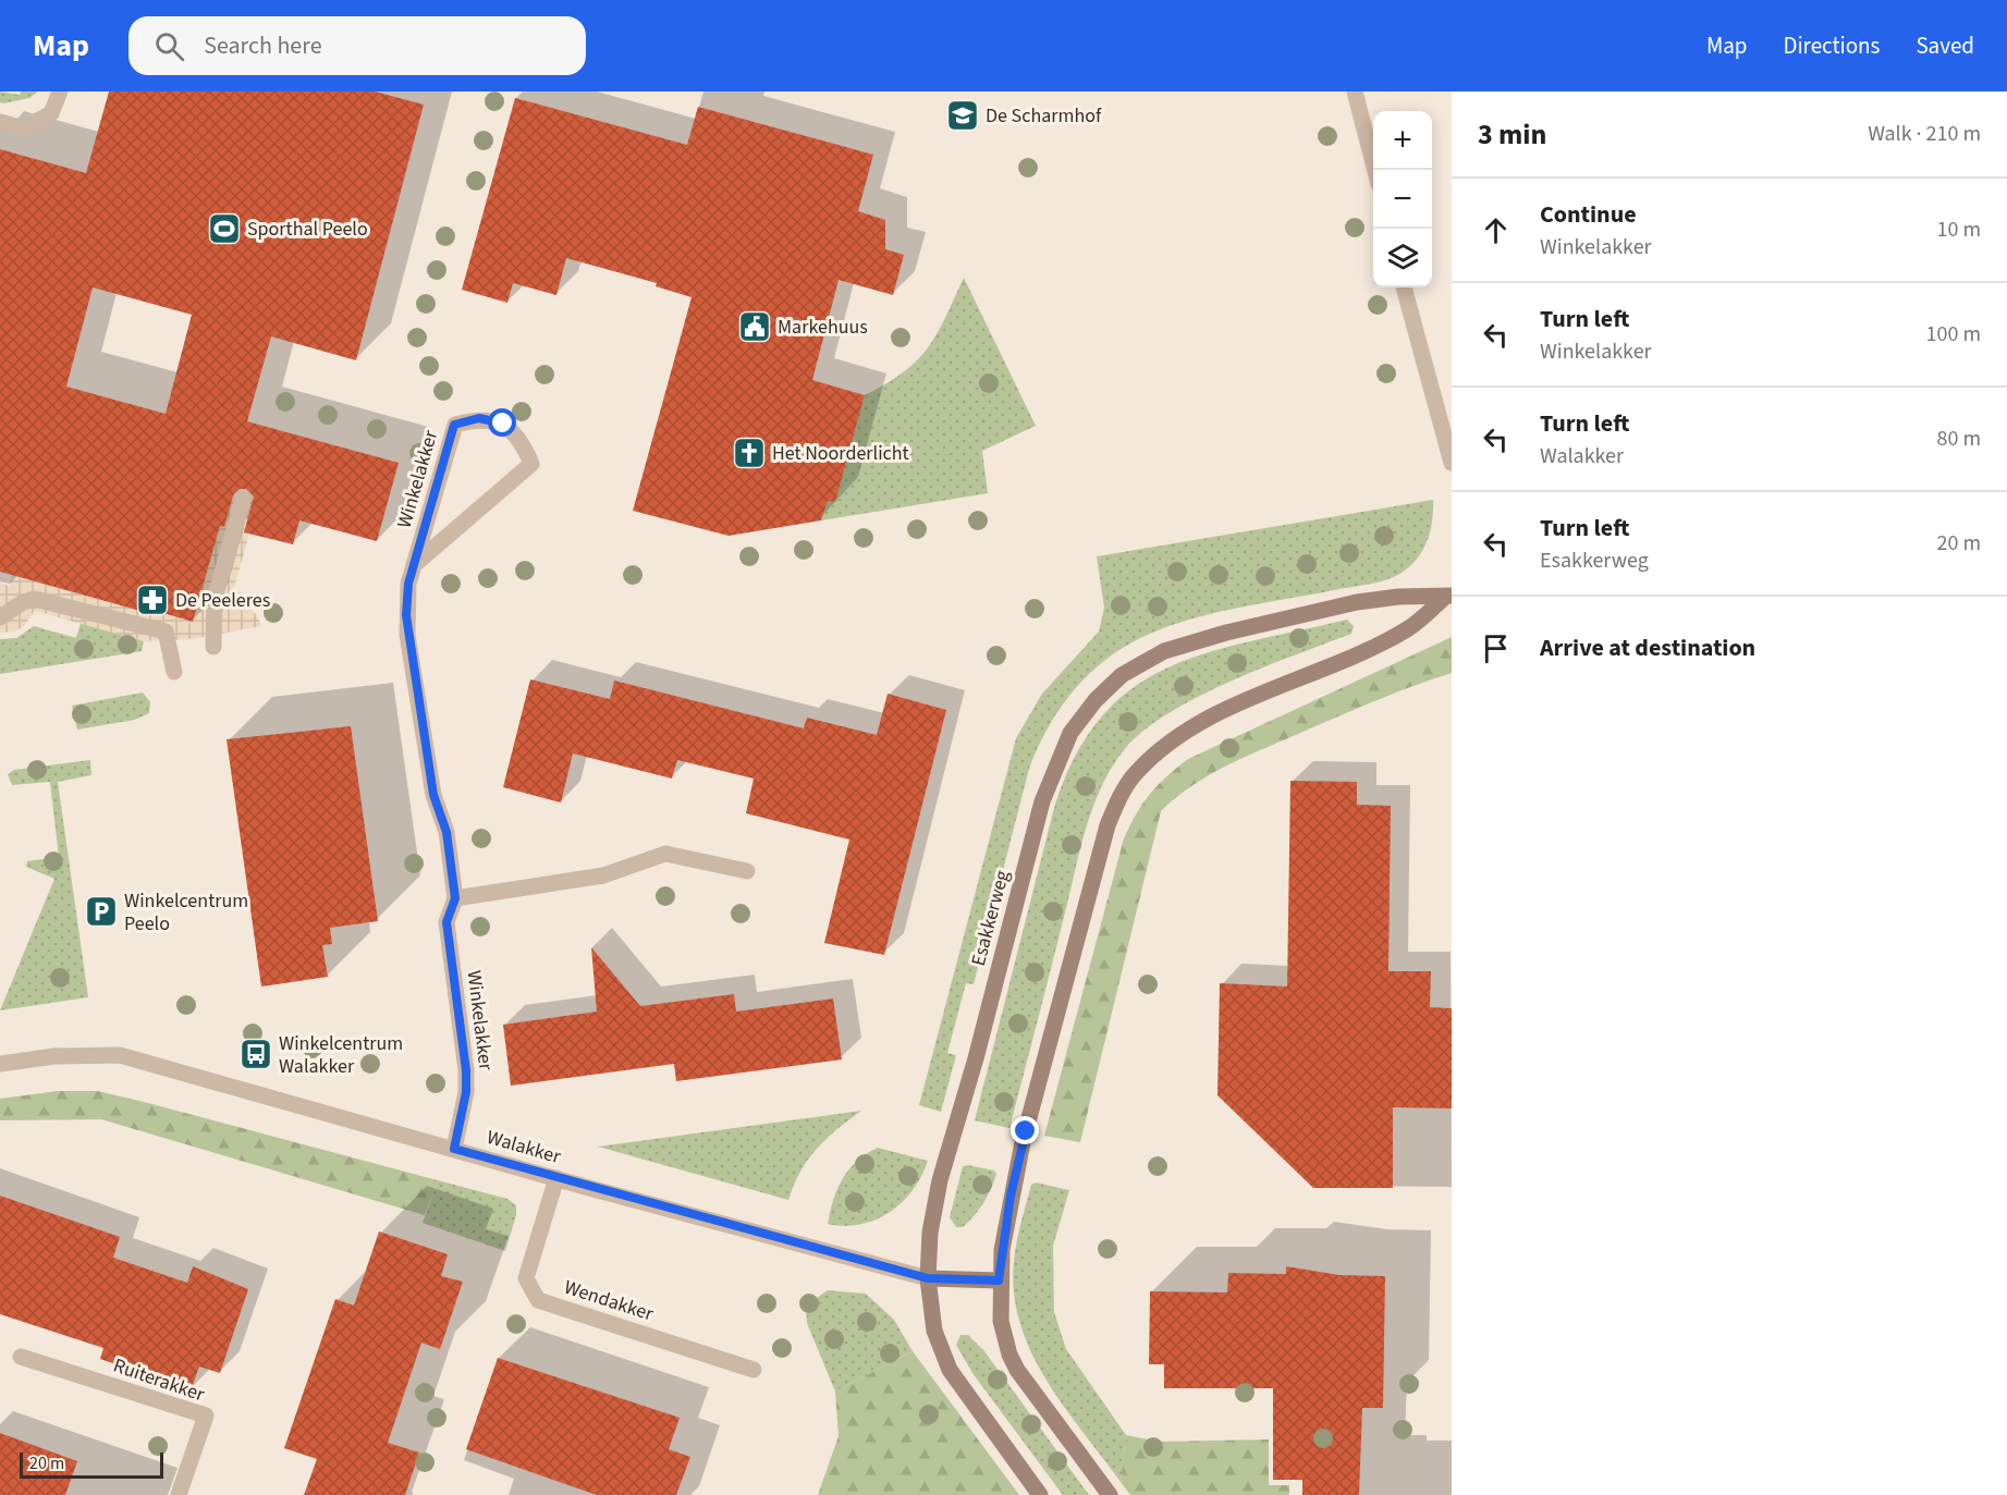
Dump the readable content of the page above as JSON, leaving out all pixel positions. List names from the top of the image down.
{
  "streets": {
    "street": [
      "Winkelakker",
      "Esakkerweg",
      "Walakker",
      "Wendakker",
      "Ruiterakker"
    ]
  },
  "crossings": [
    ["Winkelakker", "Walakker"],
    ["Esakkerweg", "Walakker"],
    ["Walakker", "Wendakker"]
  ],
  "places": {
    "school or university": ["De Scharmhof"],
    "sports": ["Sporthal Peelo"],
    "public building": ["Markehuus"],
    "church": ["Het Noorderlicht"],
    "pharmacy": ["De Peeleres"],
    "parking": ["Winkelcentrum Peelo"],
    "bus stop": ["Winkelcentrum Walakker"]
  },
  "scale_bar": "20 m",
  "page": {
    "header": "Map",
    "search": "Search here",
    "nav": ["Map", "Directions", "Saved"],
    "heading": ["3 min", "Walk · 210 m"],
    "map_buttons": ["+", "−"],
    "list": [
      ["Continue", "Winkelakker", "10 m"],
      ["Turn left", "Winkelakker", "100 m"],
      ["Turn left", "Walakker", "80 m"],
      ["Turn left", "Esakkerweg", "20 m"],
      "Arrive at destination"
    ],
    "scale": "20 m"
  }
}
